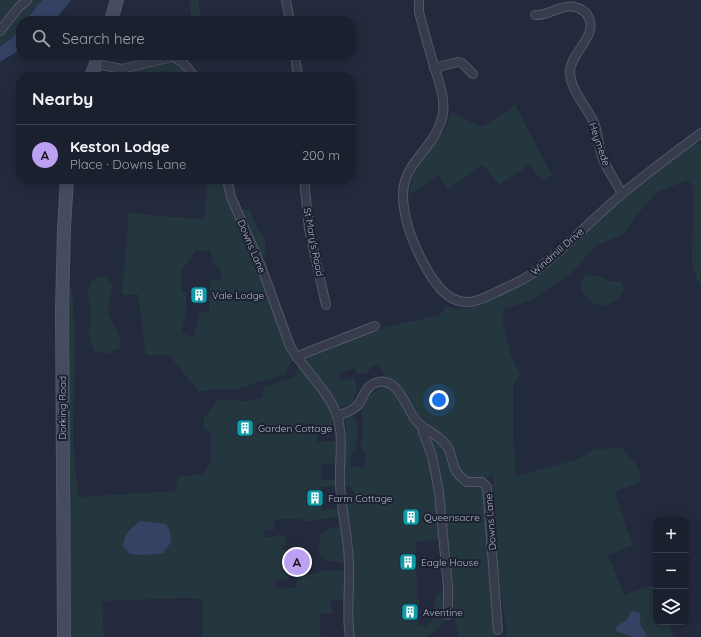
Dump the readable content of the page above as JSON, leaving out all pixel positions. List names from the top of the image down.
{
  "streets": {
    "main road": ["Dorking Road"],
    "street": [
      "Heymede",
      "St Mary's Road",
      "Downs Lane",
      "Windmill Drive"
    ]
  },
  "crossings": [
    ["Heymede", "Windmill Drive"]
  ],
  "places": {
    "building": [
      "Vale Lodge",
      "Garden Cottage",
      "Farm Cottage",
      "Queensacre",
      "Eagle House",
      "Aventine"
    ]
  },
  "page": {
    "search": "Search here",
    "heading": "Nearby",
    "list": [
      {
        "mark": "A",
        "name": "Keston Lodge",
        "note": "Place · Downs Lane",
        "value": "200 m"
      }
    ],
    "map_buttons": ["+", "−"],
    "pins": "A"
  }
}
